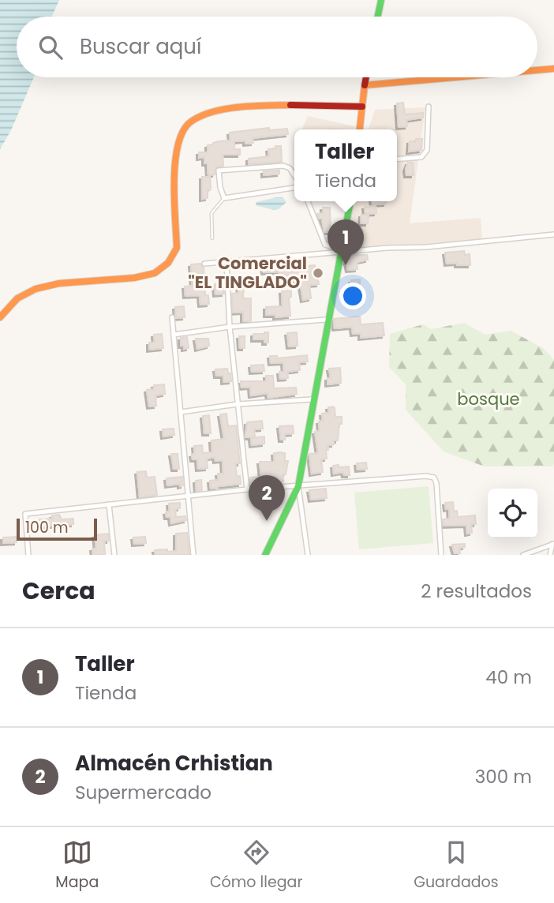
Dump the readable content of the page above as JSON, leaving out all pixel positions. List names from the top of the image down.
{
  "parks": ["bosque"],
  "places": ["Comercial \"EL TINGLADO\""],
  "scale_bar": "100 m",
  "page": {
    "search": "Buscar aquí",
    "popup": ["Taller", "Tienda"],
    "pins": ["1", "2"],
    "scale": "100 m",
    "heading": ["Cerca", "2 resultados"],
    "list": [
      {
        "mark": "1",
        "name": "Taller",
        "note": "Tienda",
        "value": "40 m"
      },
      {
        "mark": "2",
        "name": "Almacén Crhistian",
        "note": "Supermercado",
        "value": "300 m"
      }
    ],
    "nav": ["Mapa", "Cómo llegar", "Guardados"]
  }
}
